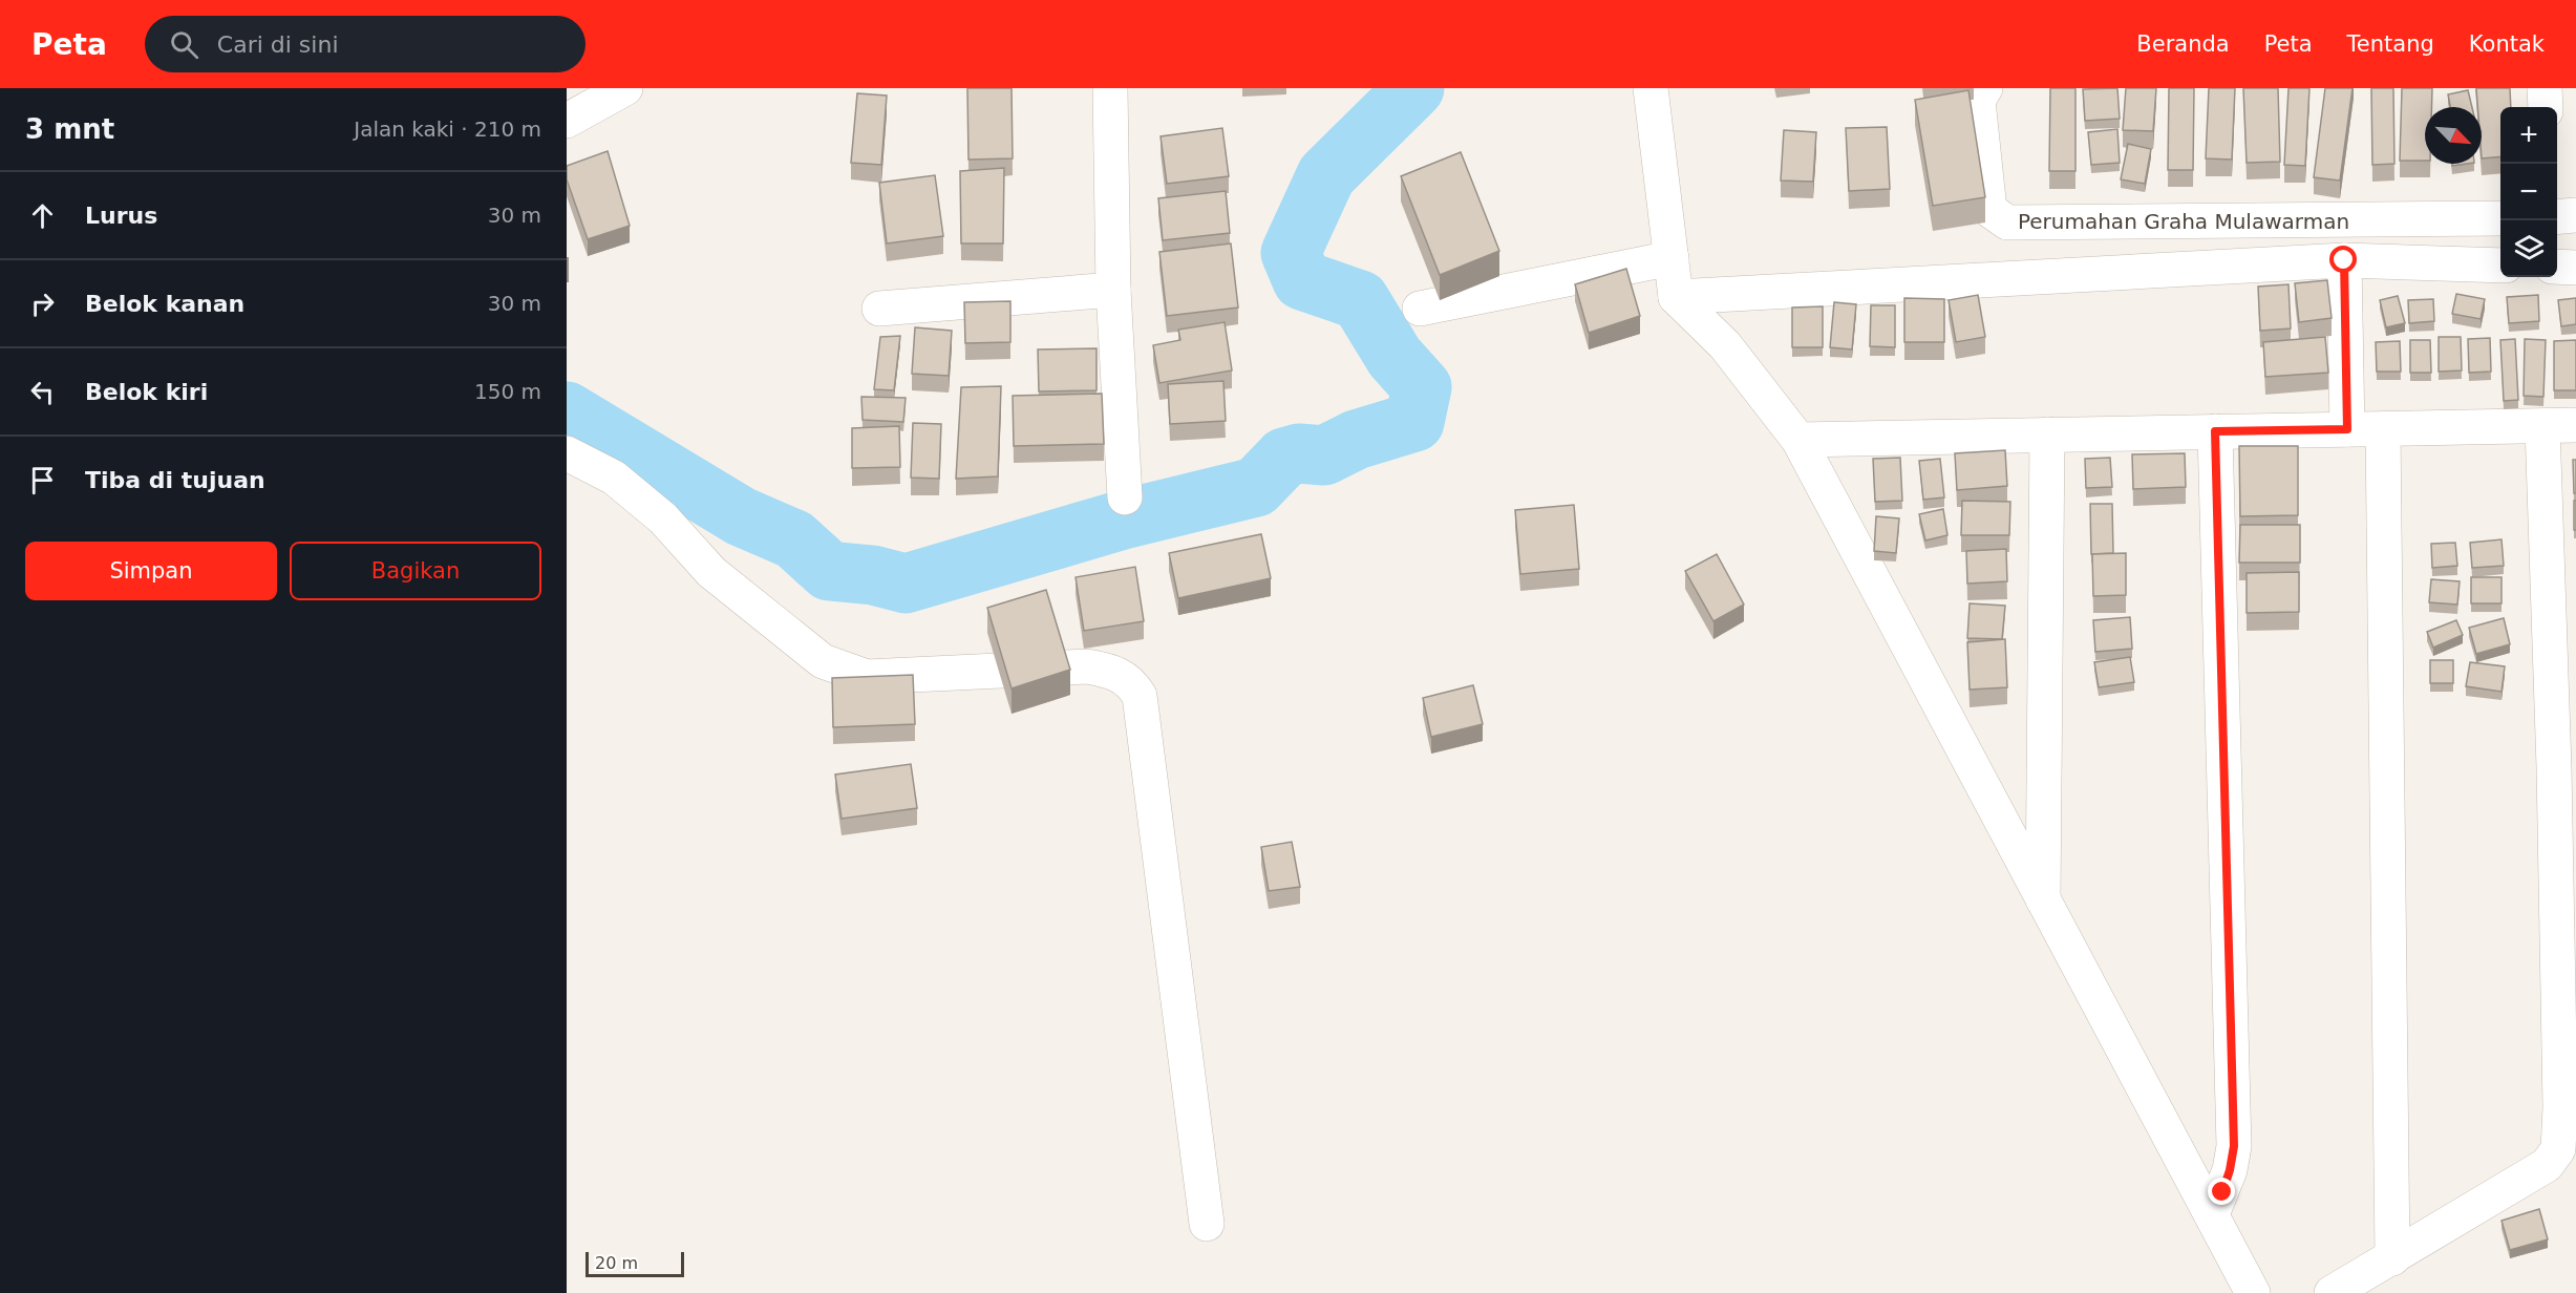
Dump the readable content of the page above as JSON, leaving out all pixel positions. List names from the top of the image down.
{
  "streets": {
    "street": ["Perumahan Graha Mulawarman"]
  },
  "scale_bar": "20 m",
  "north": "bottom right",
  "page": {
    "header": "Peta",
    "search": "Cari di sini",
    "nav": [
      "Beranda",
      "Peta",
      "Tentang",
      "Kontak"
    ],
    "heading": ["3 mnt", "Jalan kaki · 210 m"],
    "map_buttons": ["+", "−"],
    "list": [
      ["Lurus", "30 m"],
      ["Belok kanan", "30 m"],
      ["Belok kiri", "150 m"],
      "Tiba di tujuan"
    ],
    "buttons": ["Simpan", "Bagikan"],
    "scale": "20 m"
  }
}
